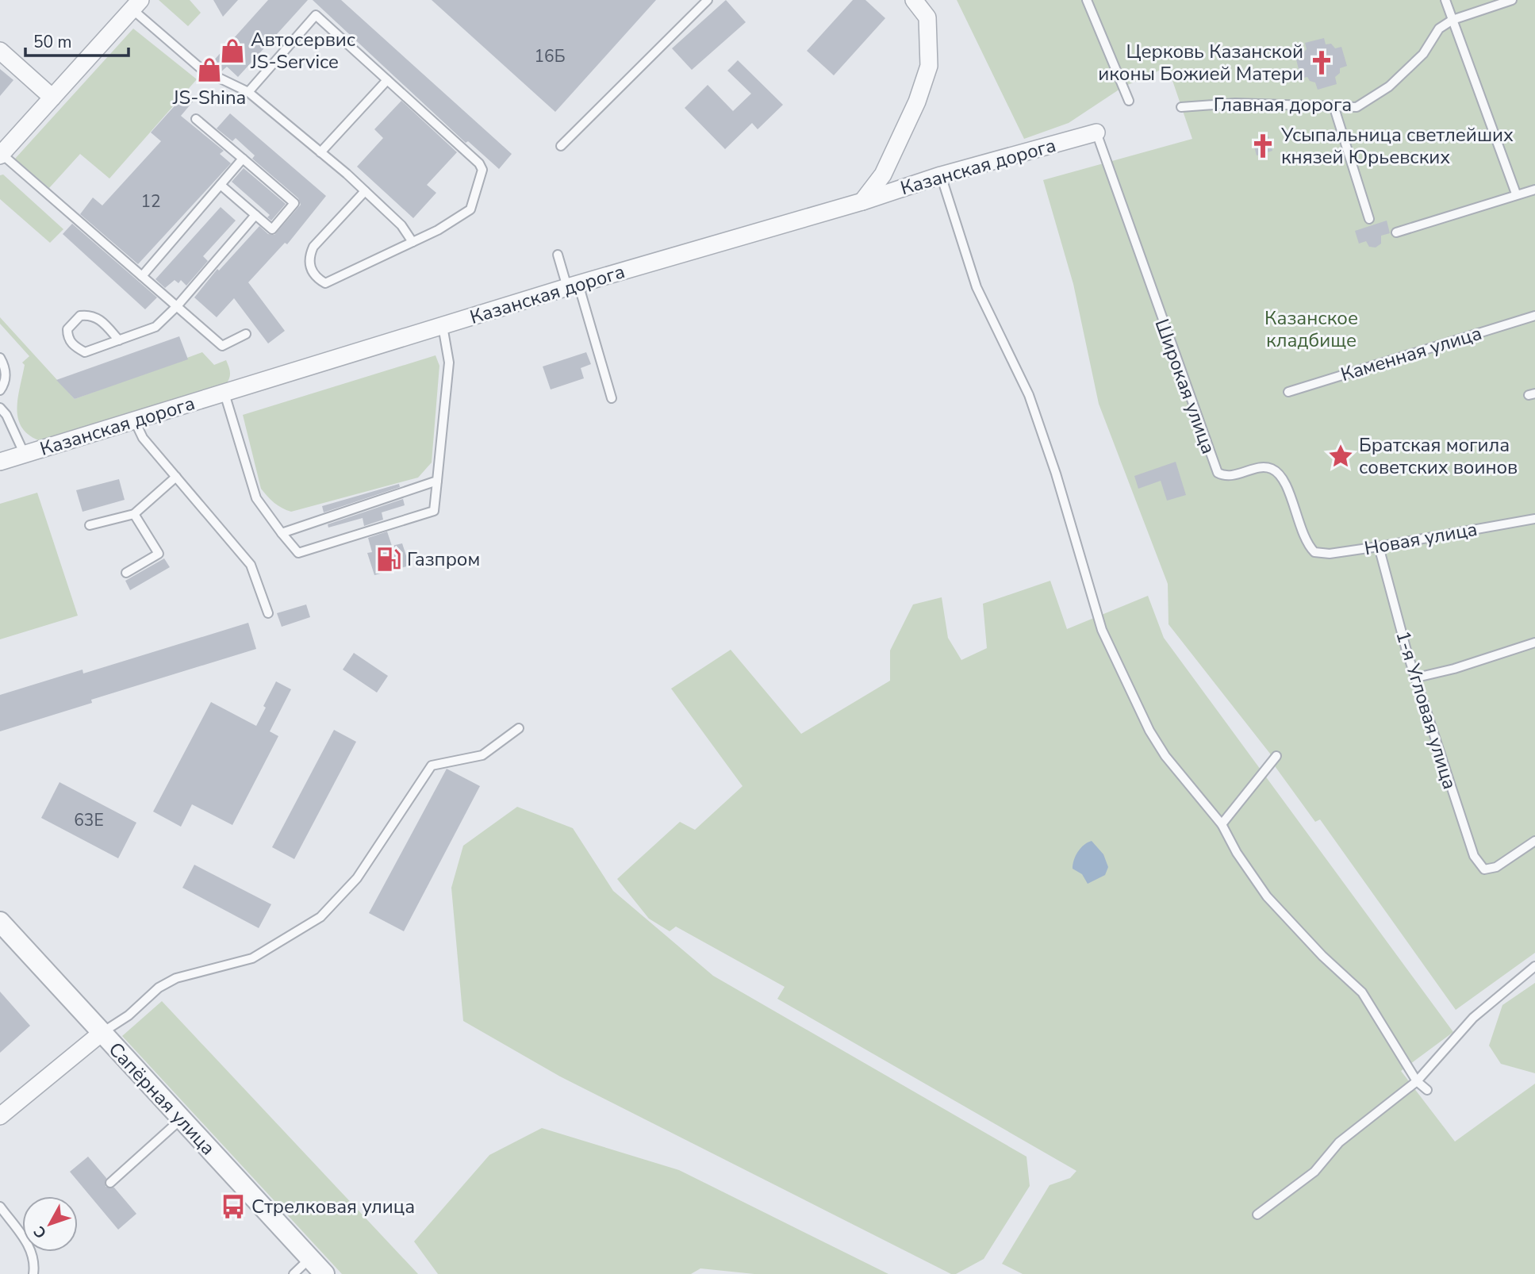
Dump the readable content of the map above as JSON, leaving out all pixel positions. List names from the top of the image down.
{
  "streets": {
    "street": ["Казанская дорога", "Сапёрная улица"],
    "lane": [
      "Главная дорога",
      "Каменная улица",
      "Широкая улица",
      "Новая улица",
      "1-я Угловая улица"
    ]
  },
  "crossings": [
    ["Казанская дорога", "Широкая улица"],
    ["Широкая улица", "Новая улица"],
    ["Новая улица", "1-я Угловая улица"]
  ],
  "parks": ["Казанское кладбище"],
  "places": {
    "shop": ["Автосервис JS-Service", "JS-Shina"],
    "church": ["Церковь Казанской иконы Божией Матери", "Усыпальница светлейших князей Юрьевских"],
    "place": ["Братская могила советских воинов"],
    "fuel station": ["Газпром"],
    "bus stop": ["Стрелковая улица"]
  },
  "house_numbers": ["16Б", "12", "63Е"],
  "scale_bar": "50 m",
  "north": "bottom left"
}
